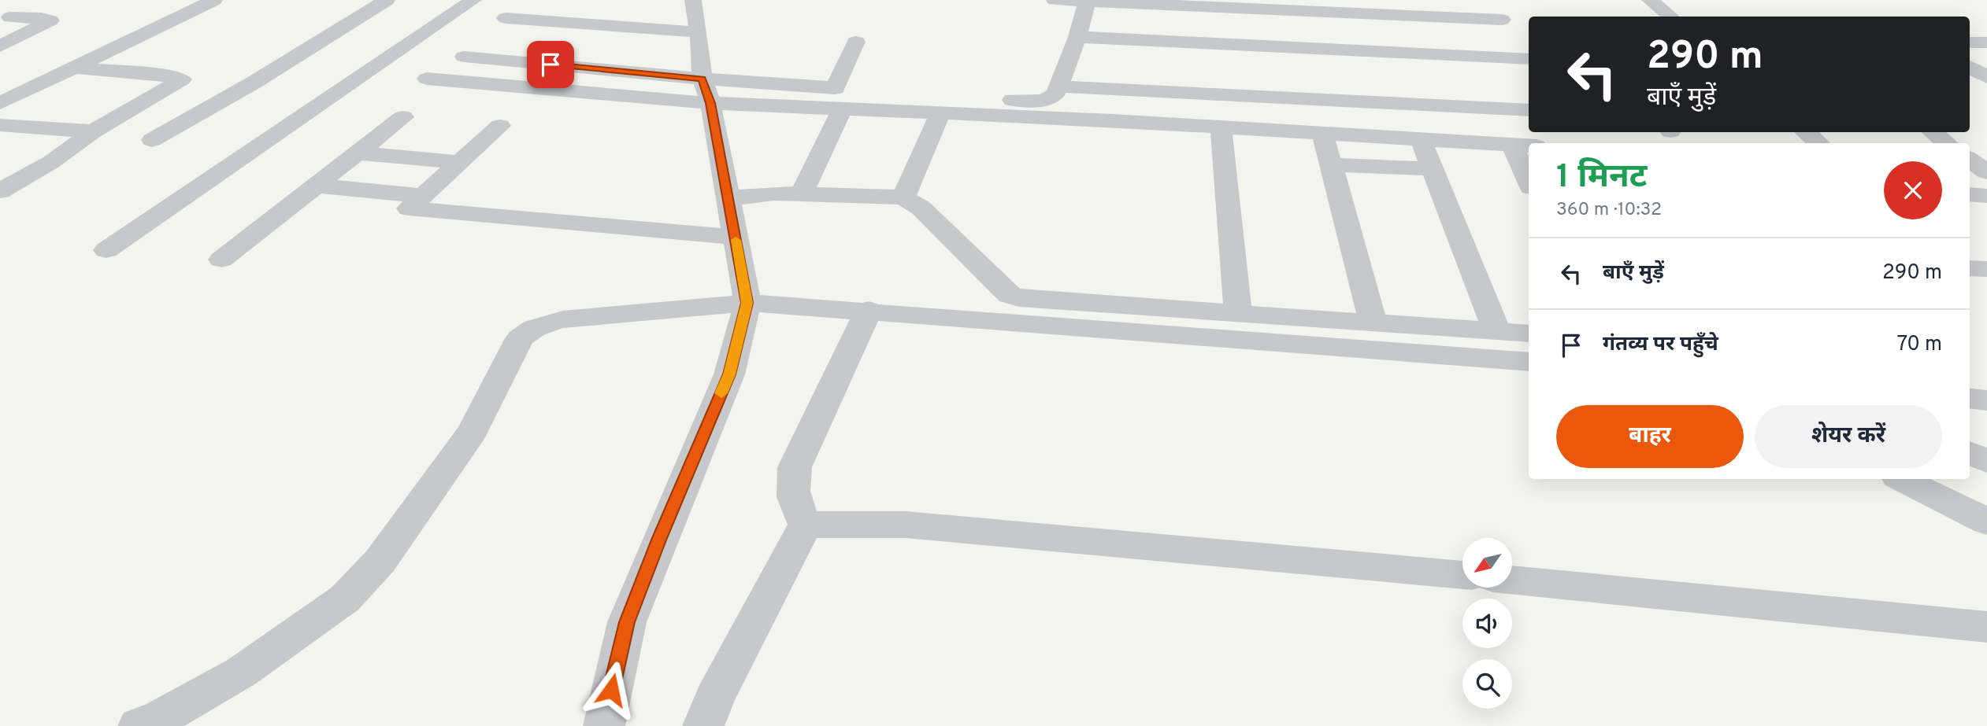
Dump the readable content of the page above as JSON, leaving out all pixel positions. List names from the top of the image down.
{
  "north": "bottom left",
  "page": {
    "turn": ["290 m", "बाएँ मुड़ें"],
    "heading": ["1 मिनट", "360 m · 10:32"],
    "list": [
      {
        "name": "बाएँ मुड़ें",
        "value": "290 m"
      },
      {
        "name": "गंतव्य पर पहुँचे",
        "value": "70 m"
      }
    ],
    "buttons": ["बाहर", "शेयर करें"]
  }
}
